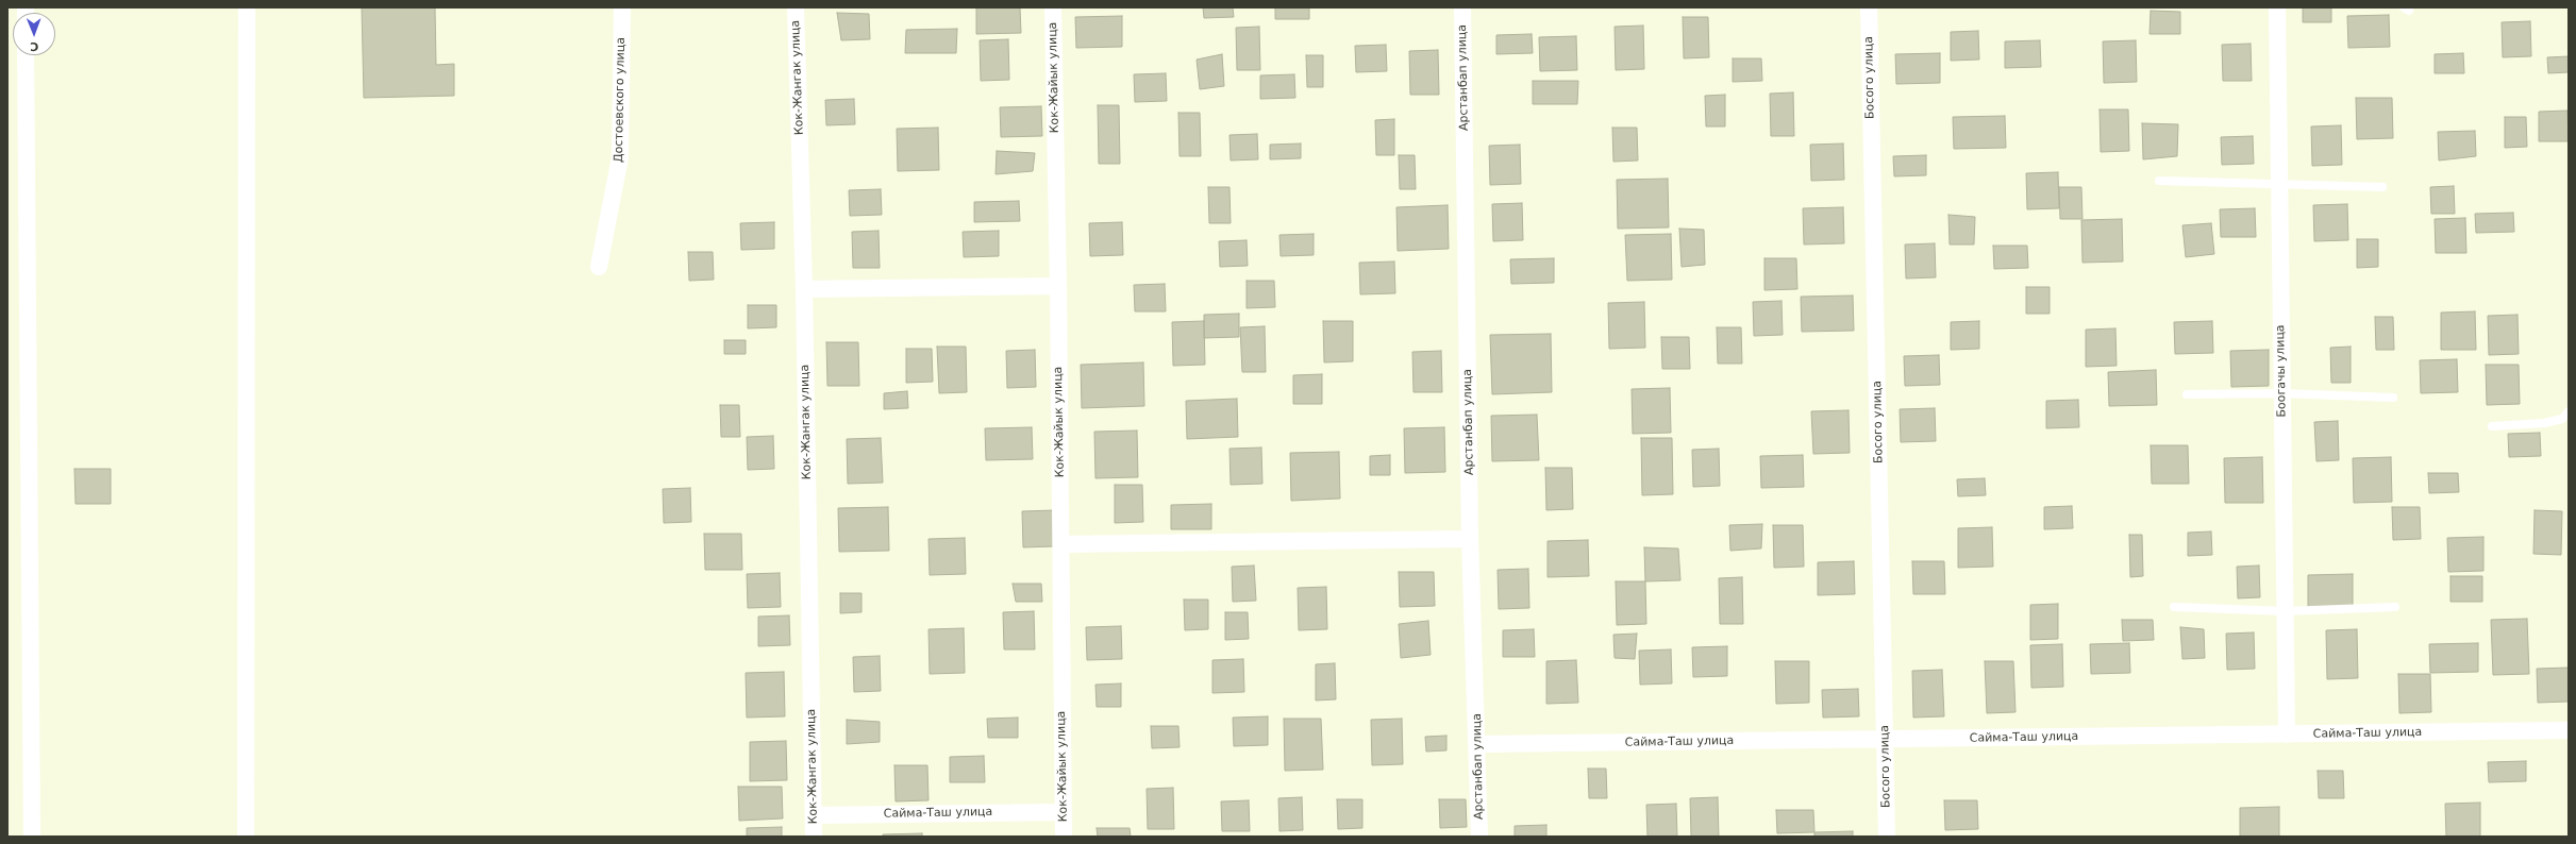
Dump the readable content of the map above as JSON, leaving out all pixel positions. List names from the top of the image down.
{
  "streets": {
    "street": [
      "Кок-Жангак улица",
      "Кок-Жайык улица",
      "Арстанбап улица",
      "Босого улица",
      "Достоевского улица",
      "Боогачы улица",
      "Сайма-Таш улица"
    ]
  },
  "crossings": [
    ["Кок-Жангак улица", "Сайма-Таш улица"],
    ["Кок-Жайык улица", "Сайма-Таш улица"],
    ["Арстанбап улица", "Сайма-Таш улица"],
    ["Босого улица", "Сайма-Таш улица"],
    ["Боогачы улица", "Сайма-Таш улица"]
  ],
  "north": "bottom"
}
